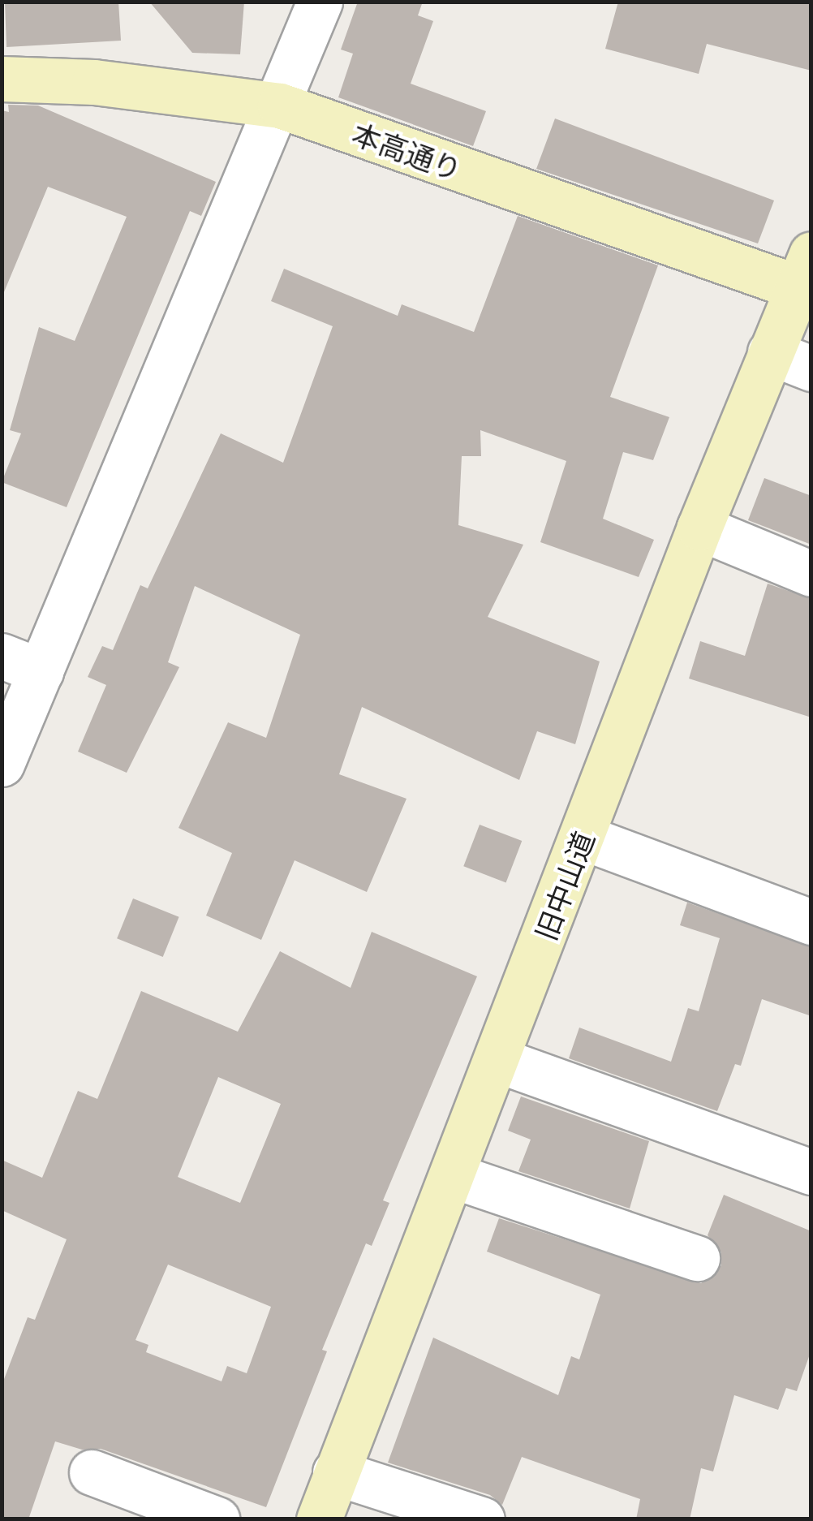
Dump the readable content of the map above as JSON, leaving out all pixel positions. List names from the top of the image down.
{
  "streets": {
    "main road": ["本高通り", "旧中山道"]
  },
  "crossings": [
    ["本高通り", "旧中山道"]
  ]
}
